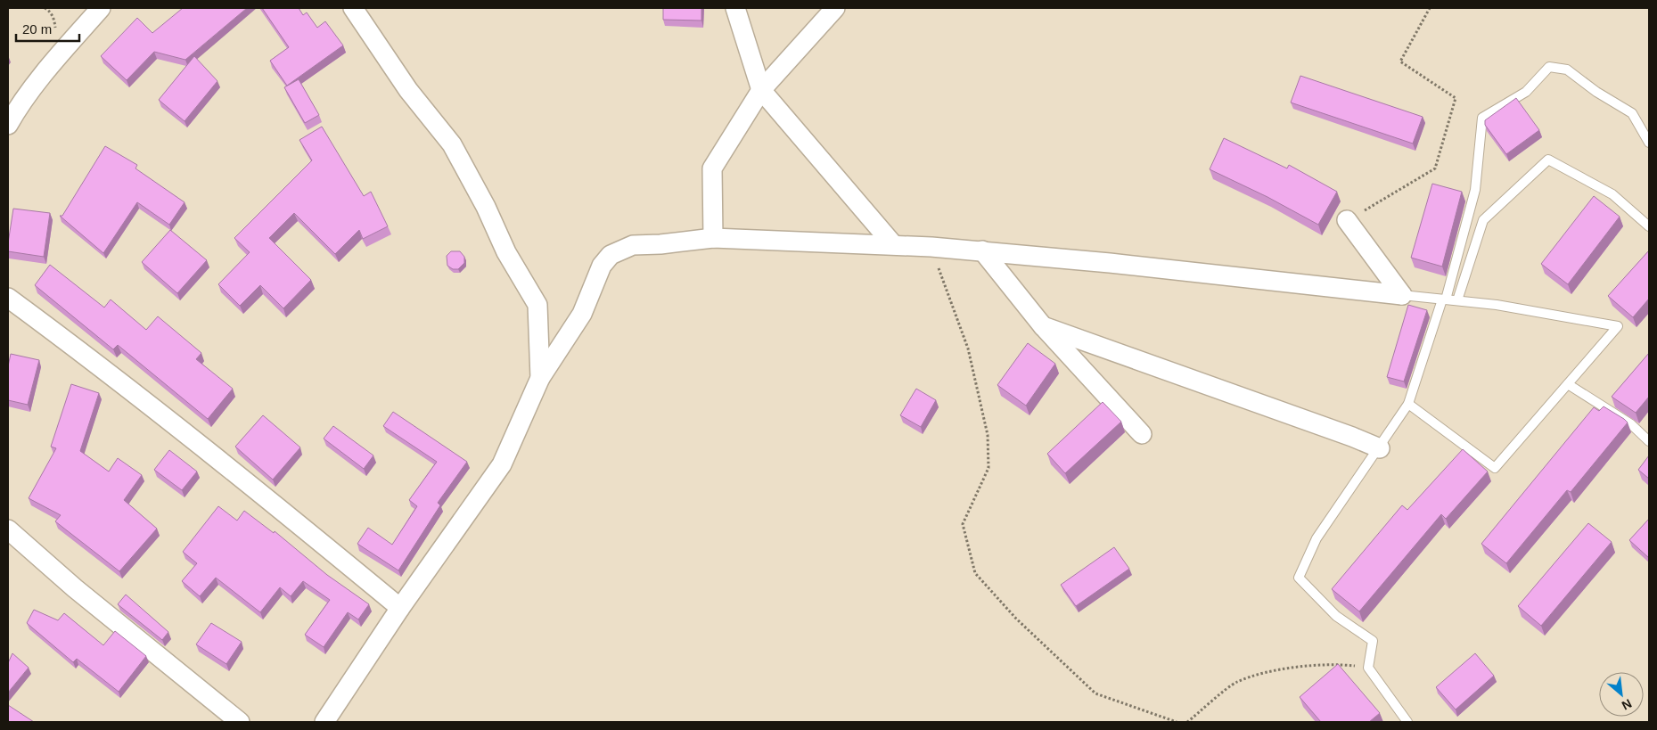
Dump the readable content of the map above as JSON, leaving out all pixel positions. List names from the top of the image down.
{
  "scale_bar": "20 m",
  "north": "bottom right"
}
